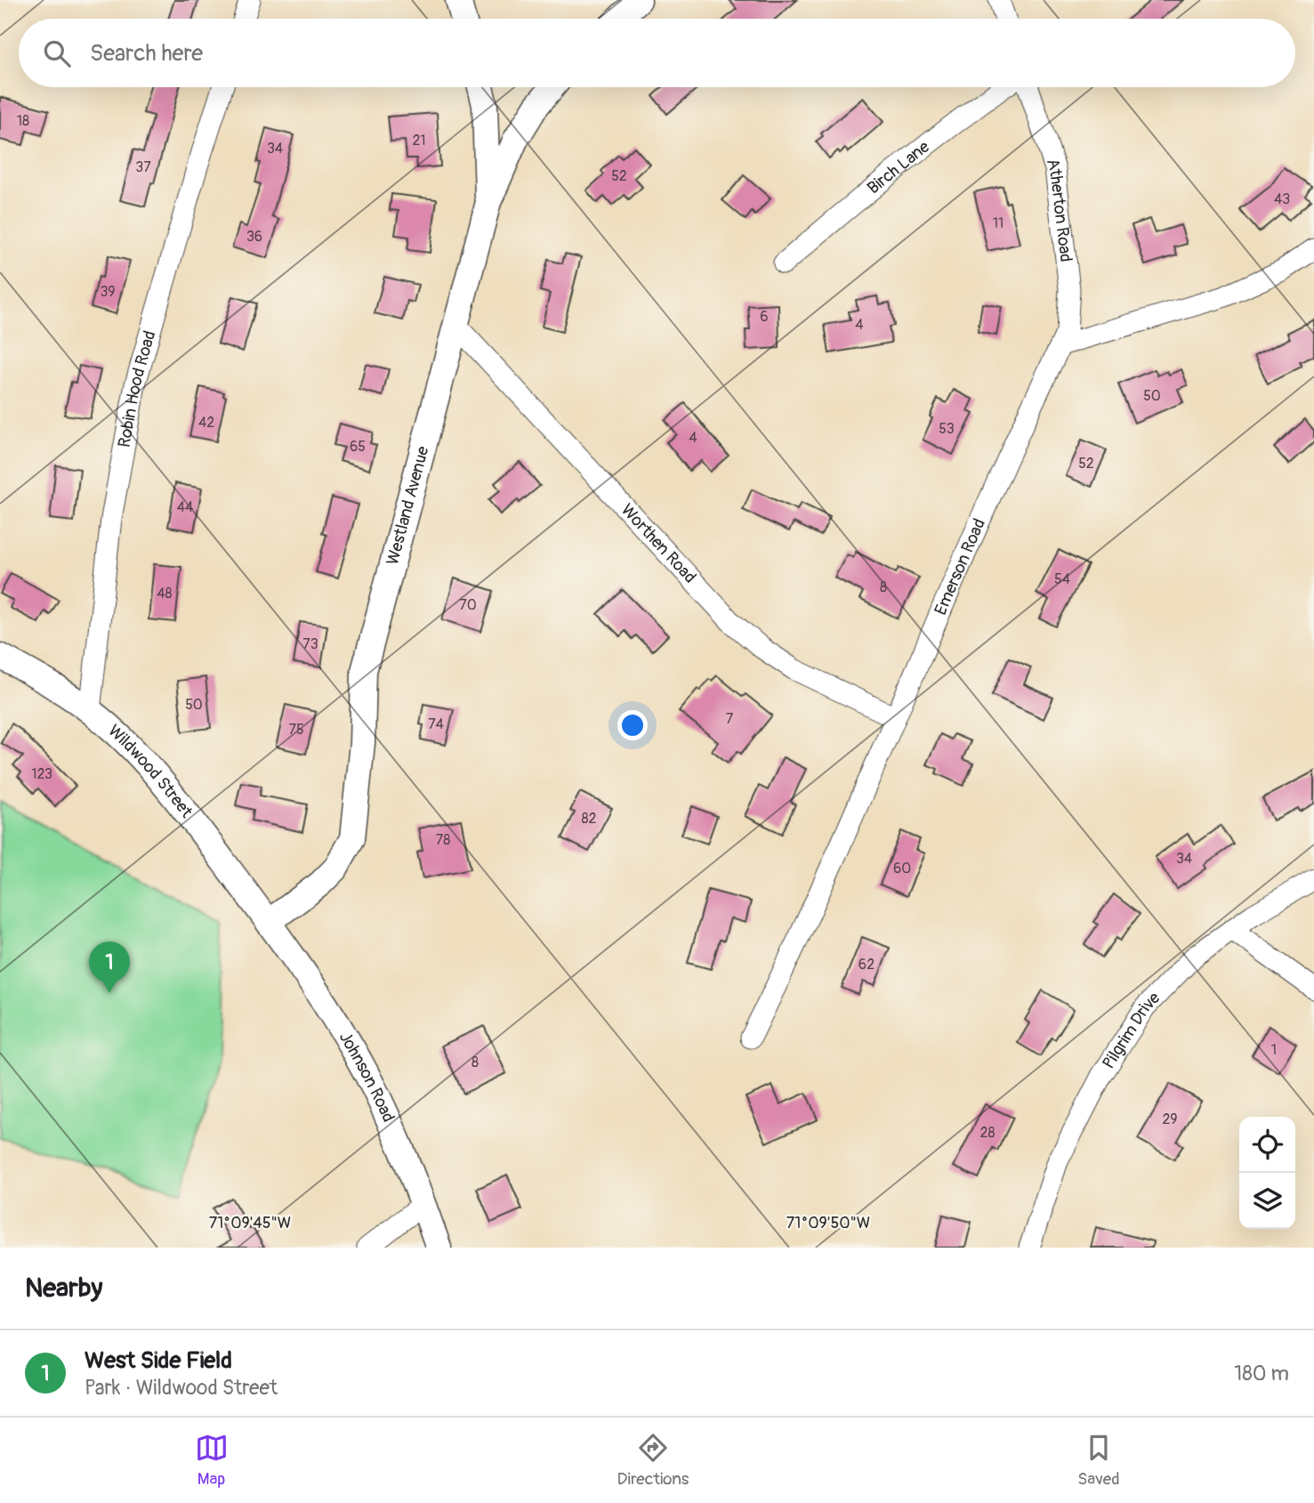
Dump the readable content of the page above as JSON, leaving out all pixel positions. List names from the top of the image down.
{
  "streets": {
    "street": [
      "Birch Lane",
      "Atherton Road",
      "Robin Hood Road",
      "Westland Avenue",
      "Worthen Road",
      "Emerson Road",
      "Wildwood Street",
      "Pilgrim Drive",
      "Johnson Road"
    ]
  },
  "crossings": [
    ["Atherton Road", "Emerson Road"],
    ["Robin Hood Road", "Wildwood Street"],
    ["Westland Avenue", "Worthen Road"],
    ["Westland Avenue", "Wildwood Street"],
    ["Westland Avenue", "Johnson Road"],
    ["Worthen Road", "Emerson Road"],
    ["Wildwood Street", "Johnson Road"]
  ],
  "house_numbers": [
    "18",
    "21",
    "34",
    "37",
    "52",
    "43",
    "11",
    "36",
    "39",
    "6",
    "4",
    "50",
    "42",
    "53",
    "4",
    "65",
    "52",
    "44",
    "54",
    "8",
    "48",
    "70",
    "73",
    "50",
    "7",
    "74",
    "75",
    "123",
    "82",
    "78",
    "34",
    "60",
    "62",
    "1",
    "8",
    "29",
    "28"
  ],
  "page": {
    "search": "Search here",
    "pins": "1",
    "heading": "Nearby",
    "list": [
      {
        "mark": "1",
        "name": "West Side Field",
        "note": "Park · Wildwood Street",
        "value": "180 m"
      }
    ],
    "nav": ["Map", "Directions", "Saved"]
  },
  "coordinates": ["71°09'45\"W", "71°09'50\"W"]
}
